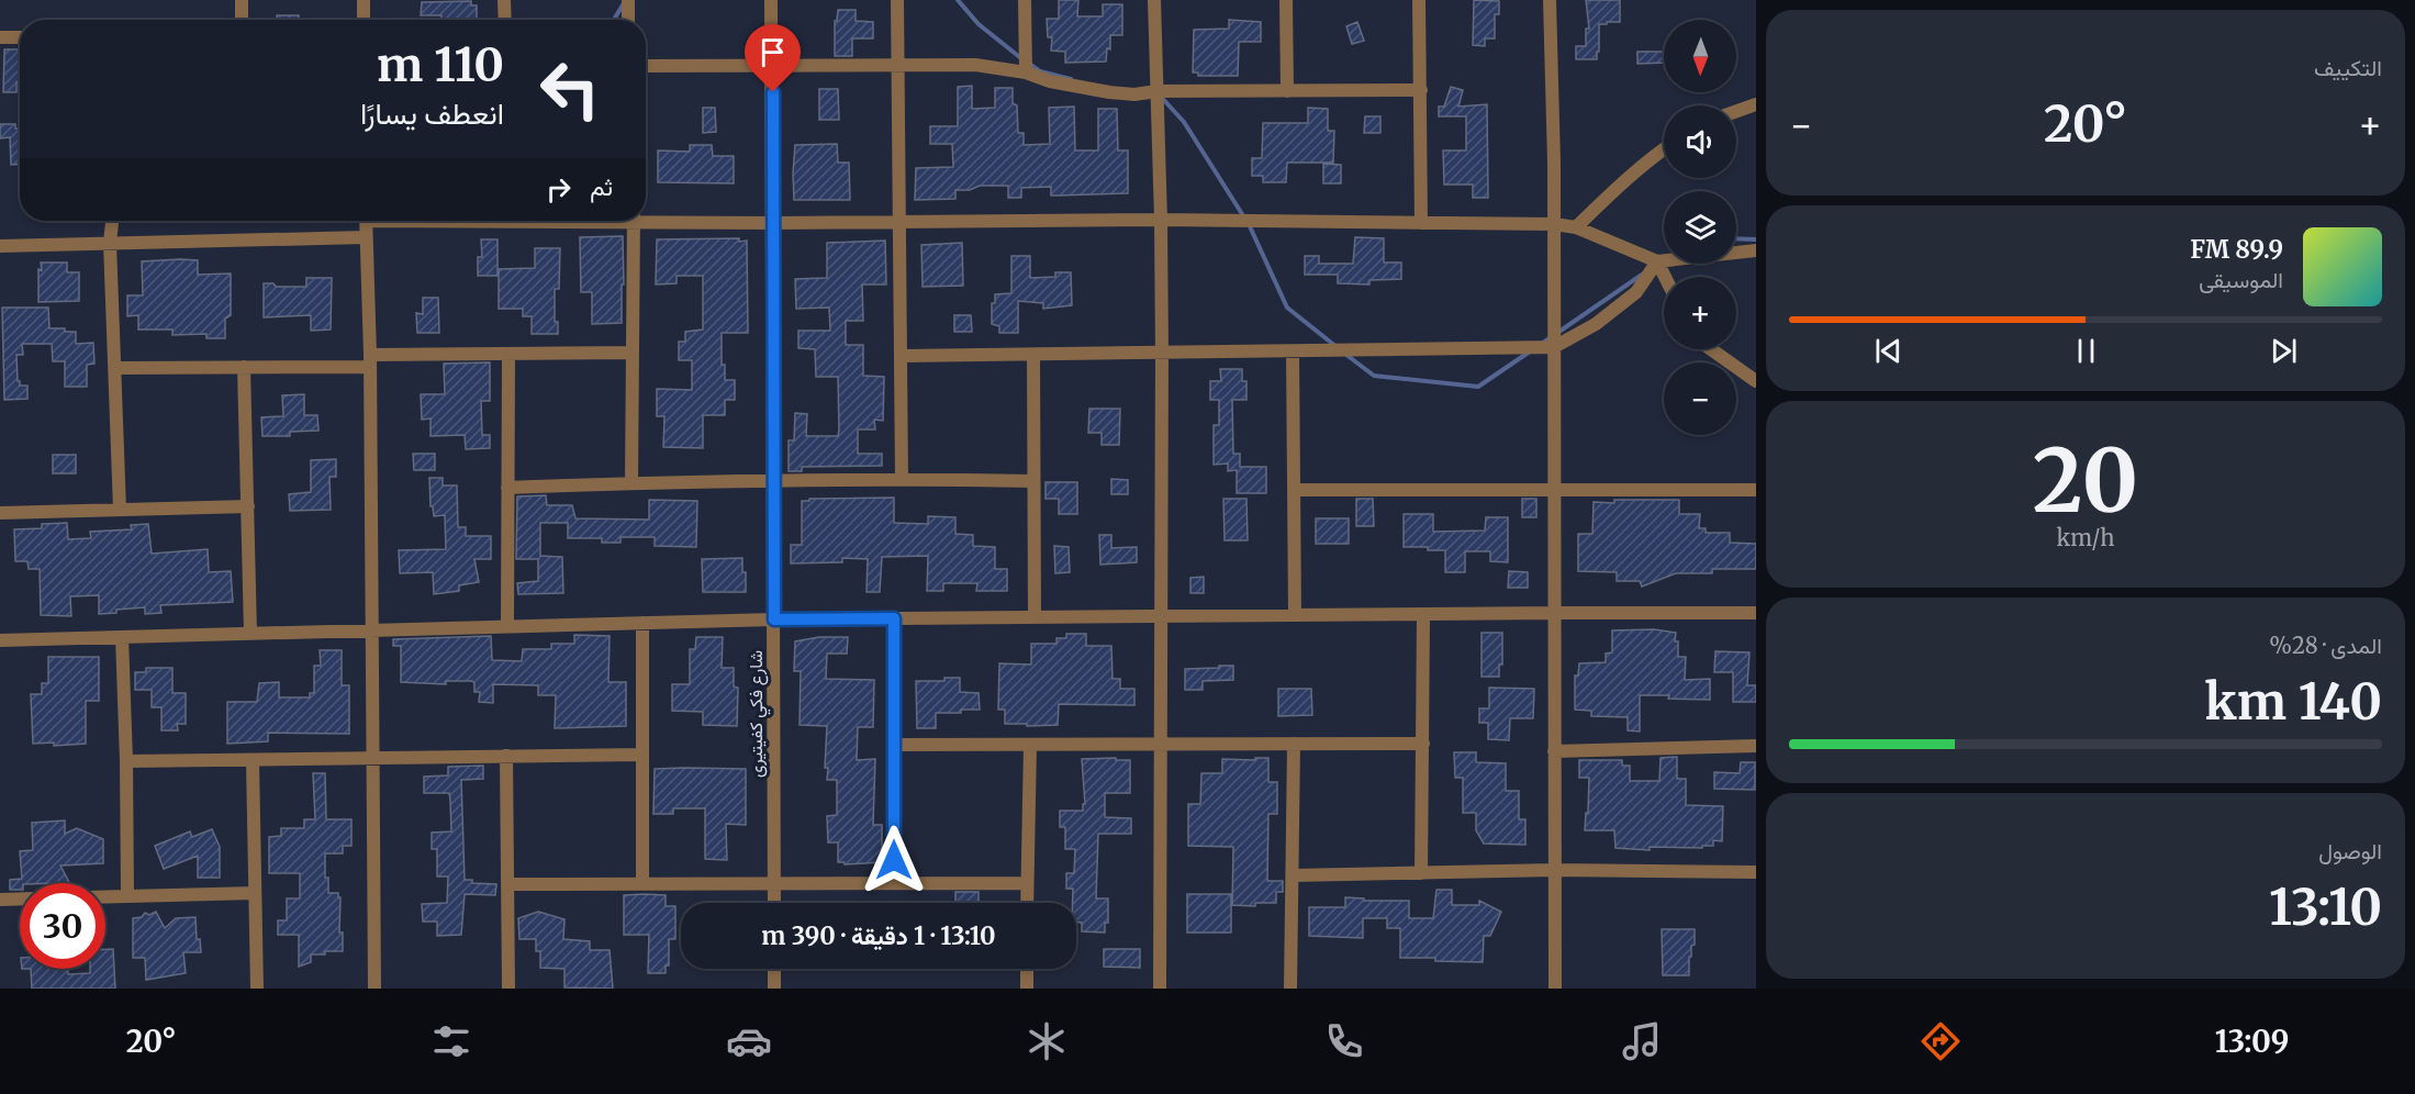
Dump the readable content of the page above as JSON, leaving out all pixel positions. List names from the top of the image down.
{
  "streets": {
    "street": ["شارع فكي كفيتيرى"]
  },
  "north": "bottom",
  "page": {
    "tile": [
      "التكييف",
      ["20", "km/h"],
      ["المدى · 28%", "140 km"],
      ["الوصول", "13:10"]
    ],
    "map_buttons": ["+", "−"],
    "turn": ["110 m", "انعطف يسارًا"],
    "heat": ["−", "20°", "+"],
    "then": "ثم",
    "song": ["89.9 FM", "الموسيقى"],
    "limit": "30",
    "trip": "13:10 · 1 دقيقة · 390 m",
    "tabs": ["13:09", "20°"]
  }
}
